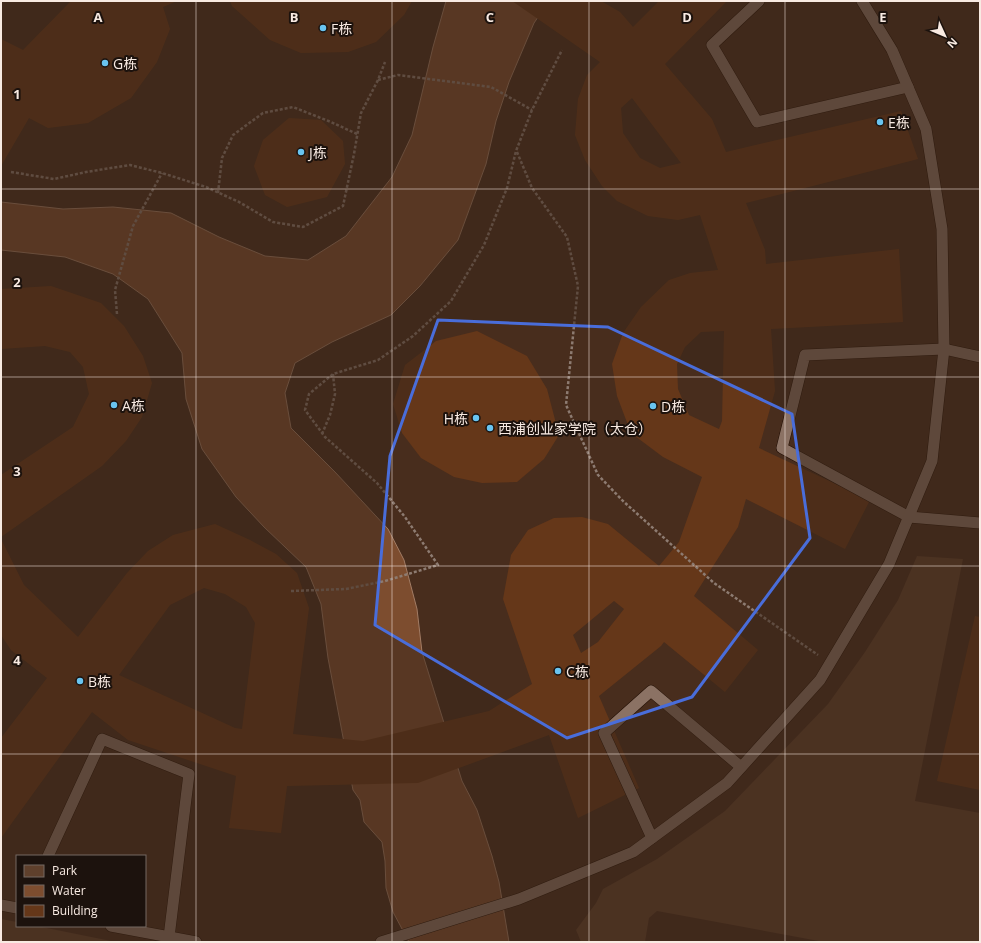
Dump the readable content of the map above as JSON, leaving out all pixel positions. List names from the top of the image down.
{
  "places": [
    "F栋",
    "G栋",
    "E栋",
    "J栋",
    "A栋",
    "D栋",
    "H栋",
    "西浦创业家学院（太仓）",
    "C栋",
    "B栋"
  ],
  "legend": ["Park", "Water", "Building"],
  "north": "bottom right",
  "grid": {
    "columns": [
      "A",
      "B",
      "C",
      "D",
      "E"
    ],
    "rows": [
      "1",
      "2",
      "3",
      "4"
    ]
  }
}
